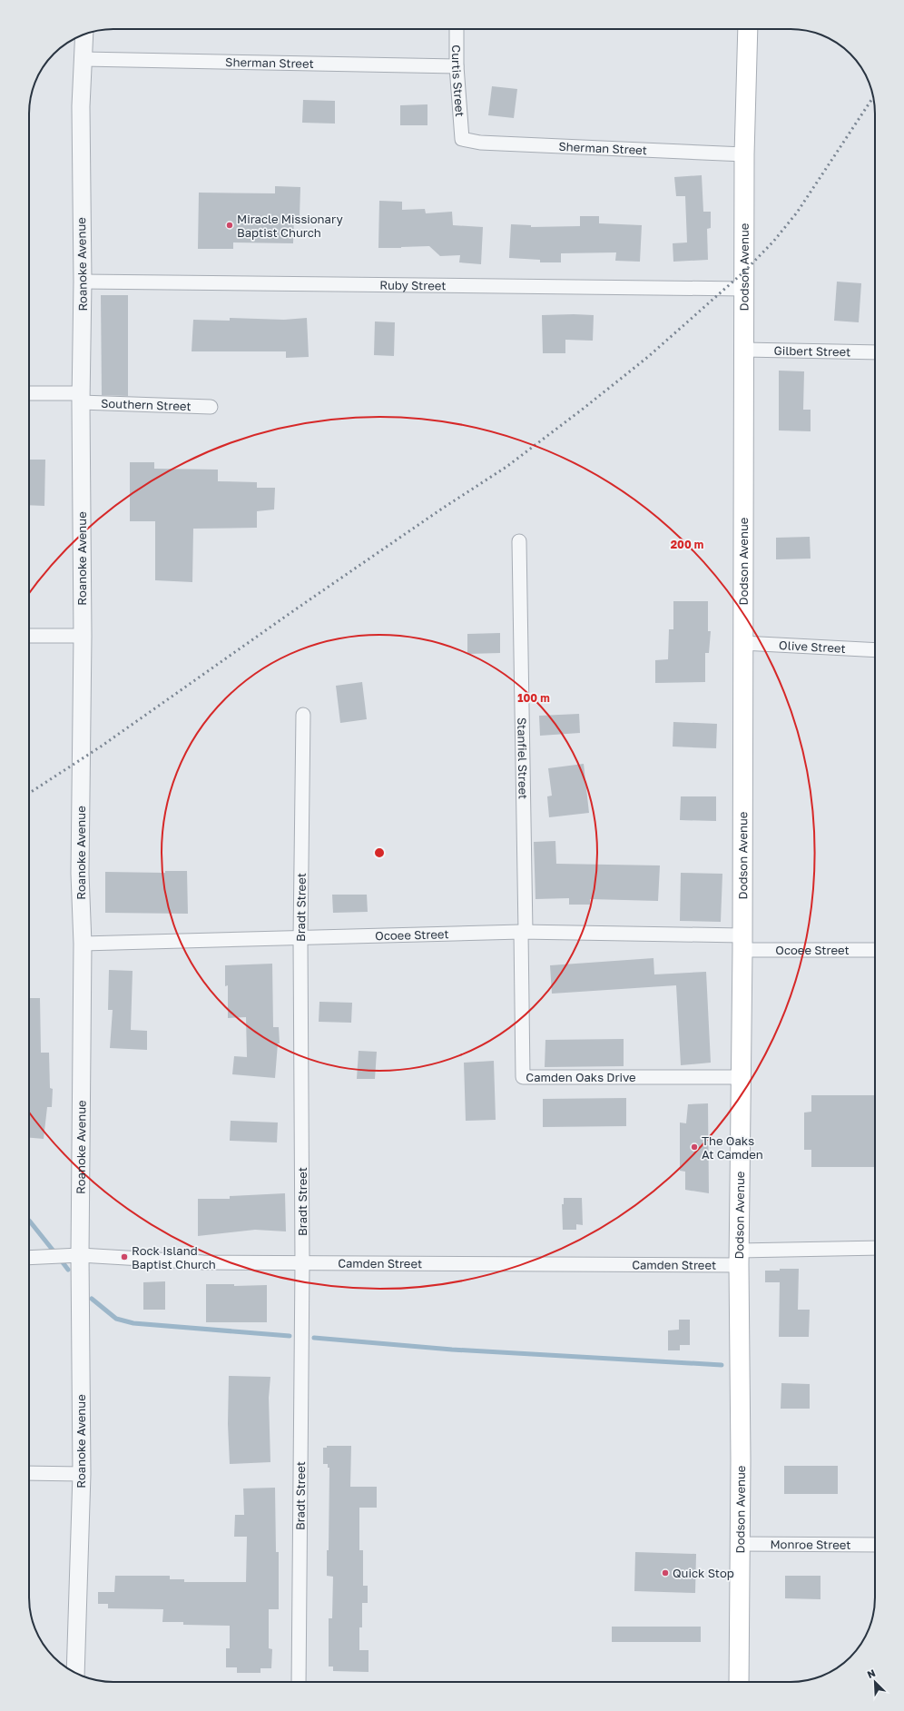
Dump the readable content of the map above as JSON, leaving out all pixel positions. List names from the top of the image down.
{
  "streets": {
    "main road": ["Dodson Avenue"],
    "street": [
      "Sherman Street",
      "Curtis Street",
      "Roanoke Avenue",
      "Ruby Street",
      "Gilbert Street",
      "Southern Street",
      "Olive Street",
      "Stanfiel Street",
      "Bradt Street",
      "Ocoee Street",
      "Camden Oaks Drive",
      "Camden Street",
      "Monroe Street"
    ]
  },
  "crossings": [
    ["Sherman Street", "Curtis Street"],
    ["Sherman Street", "Roanoke Avenue"],
    ["Sherman Street", "Dodson Avenue"],
    ["Roanoke Avenue", "Ruby Street"],
    ["Roanoke Avenue", "Southern Street"],
    ["Roanoke Avenue", "Ocoee Street"],
    ["Roanoke Avenue", "Camden Street"],
    ["Dodson Avenue", "Ruby Street"],
    ["Dodson Avenue", "Gilbert Street"],
    ["Dodson Avenue", "Olive Street"],
    ["Dodson Avenue", "Ocoee Street"],
    ["Dodson Avenue", "Camden Oaks Drive"],
    ["Dodson Avenue", "Camden Street"],
    ["Dodson Avenue", "Monroe Street"],
    ["Stanfiel Street", "Ocoee Street"],
    ["Stanfiel Street", "Camden Oaks Drive"],
    ["Bradt Street", "Ocoee Street"],
    ["Bradt Street", "Camden Street"],
    ["Ocoee Street", "Camden Oaks Drive"]
  ],
  "places": [
    "Miracle Missionary Baptist Church",
    "The Oaks At Camden",
    "Rock Island Baptist Church",
    "Quick Stop"
  ],
  "north": "top left",
  "rings": ["200 m", "100 m"]
}
